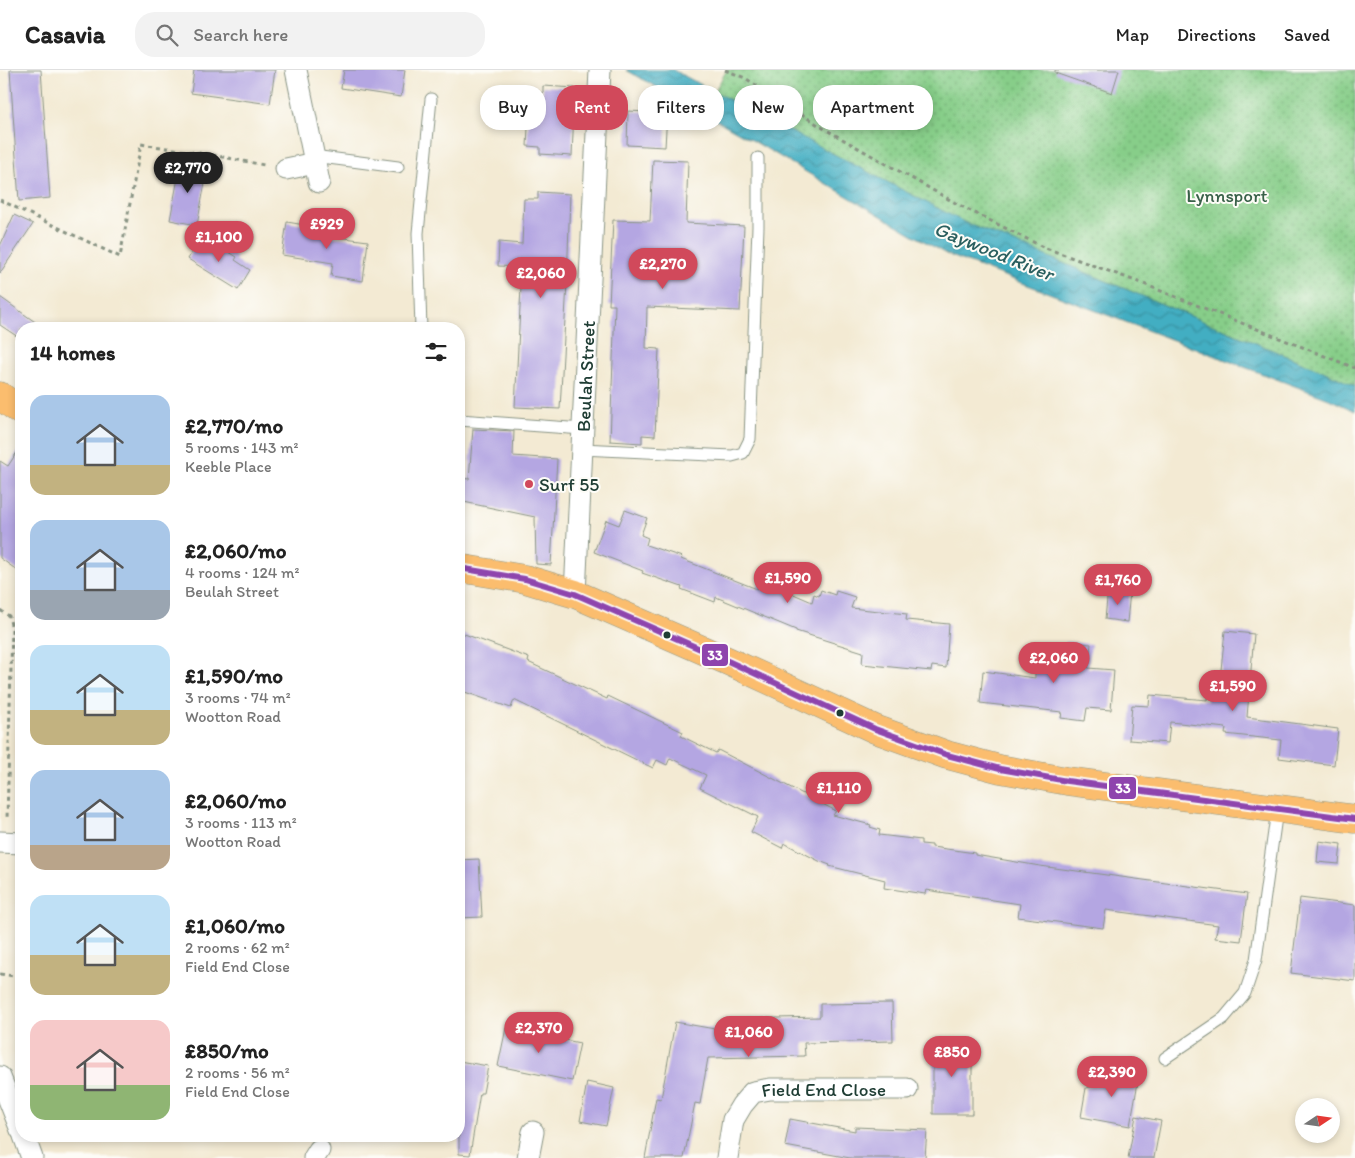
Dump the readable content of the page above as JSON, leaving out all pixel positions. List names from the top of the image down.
{
  "streets": {
    "street": ["Beulah Street", "Field End Close"]
  },
  "water": ["Gaywood River"],
  "parks": ["Lynnsport"],
  "places": ["Surf 55"],
  "lines": ["transit line 33"],
  "north": "right",
  "page": {
    "header": "Casavia",
    "search": "Search here",
    "nav": ["Map", "Directions", "Saved"],
    "chip": [
      "Buy",
      "Rent",
      "Filters",
      "New",
      "Apartment"
    ],
    "price": [
      "£2,770",
      "£929",
      "£1,100",
      "£2,270",
      "£2,060",
      "£1,590",
      "£1,760",
      "£2,060",
      "£1,590",
      "£1,110",
      "£2,370",
      "£1,060",
      "£850",
      "£2,390"
    ],
    "heading": "14 homes",
    "list": [
      {
        "name": "£2,770/mo",
        "note": "5 rooms · 143 m² · Keeble Place"
      },
      {
        "name": "£2,060/mo",
        "note": "4 rooms · 124 m² · Beulah Street"
      },
      {
        "name": "£1,590/mo",
        "note": "3 rooms · 74 m² · Wootton Road"
      },
      {
        "name": "£2,060/mo",
        "note": "3 rooms · 113 m² · Wootton Road"
      },
      {
        "name": "£1,060/mo",
        "note": "2 rooms · 62 m² · Field End Close"
      },
      {
        "name": "£850/mo",
        "note": "2 rooms · 56 m² · Field End Close"
      }
    ]
  }
}
